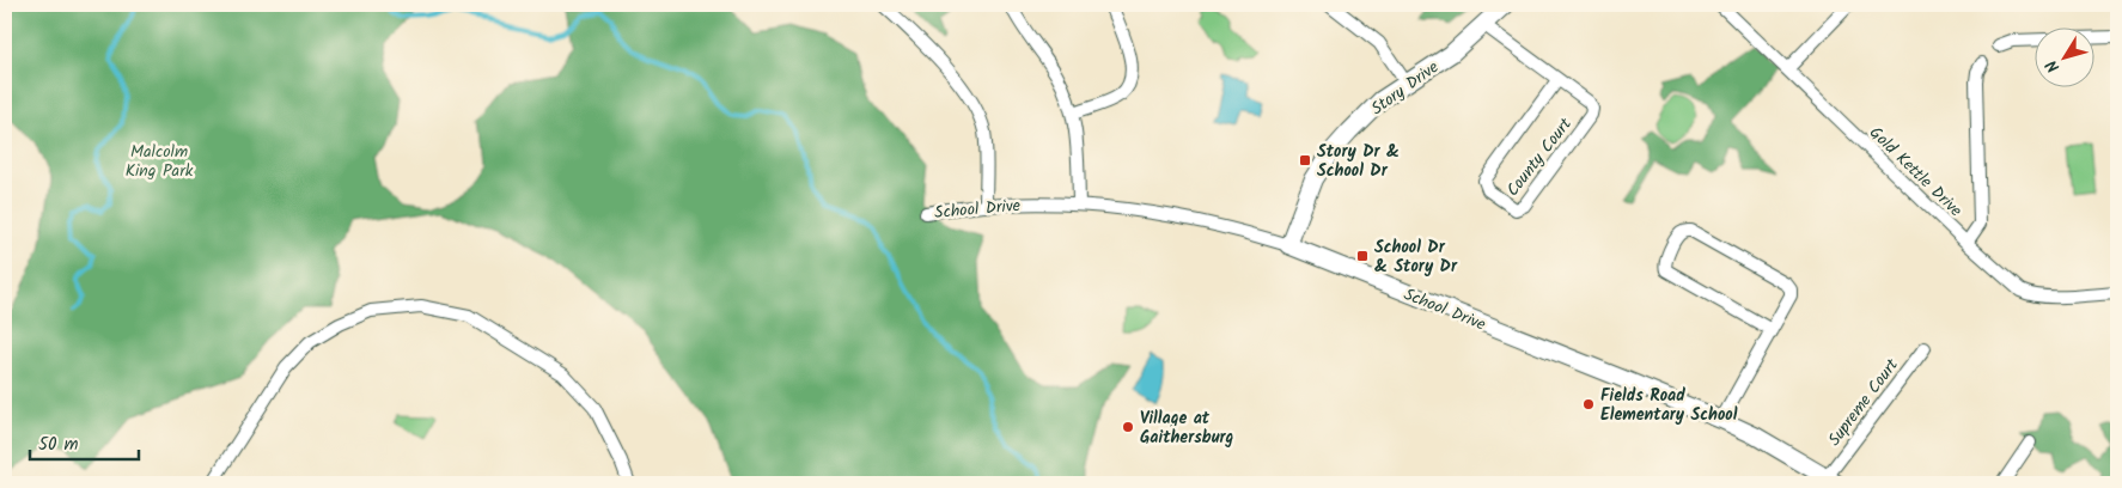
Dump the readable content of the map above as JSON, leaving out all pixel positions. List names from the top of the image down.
{
  "streets": {
    "street": [
      "Story Drive",
      "County Court",
      "Gold Kettle Drive",
      "School Drive",
      "Supreme Court"
    ]
  },
  "crossings": [
    ["Story Drive", "County Court"],
    ["Story Drive", "School Drive"],
    ["School Drive", "Supreme Court"]
  ],
  "parks": ["Malcolm King Park"],
  "places": {
    "transit": ["Story Dr & School Dr", "School Dr & Story Dr"],
    "other": ["Fields Road Elementary School", "Village at Gaithersburg"]
  },
  "scale_bar": "50 m",
  "north": "bottom left"
}
